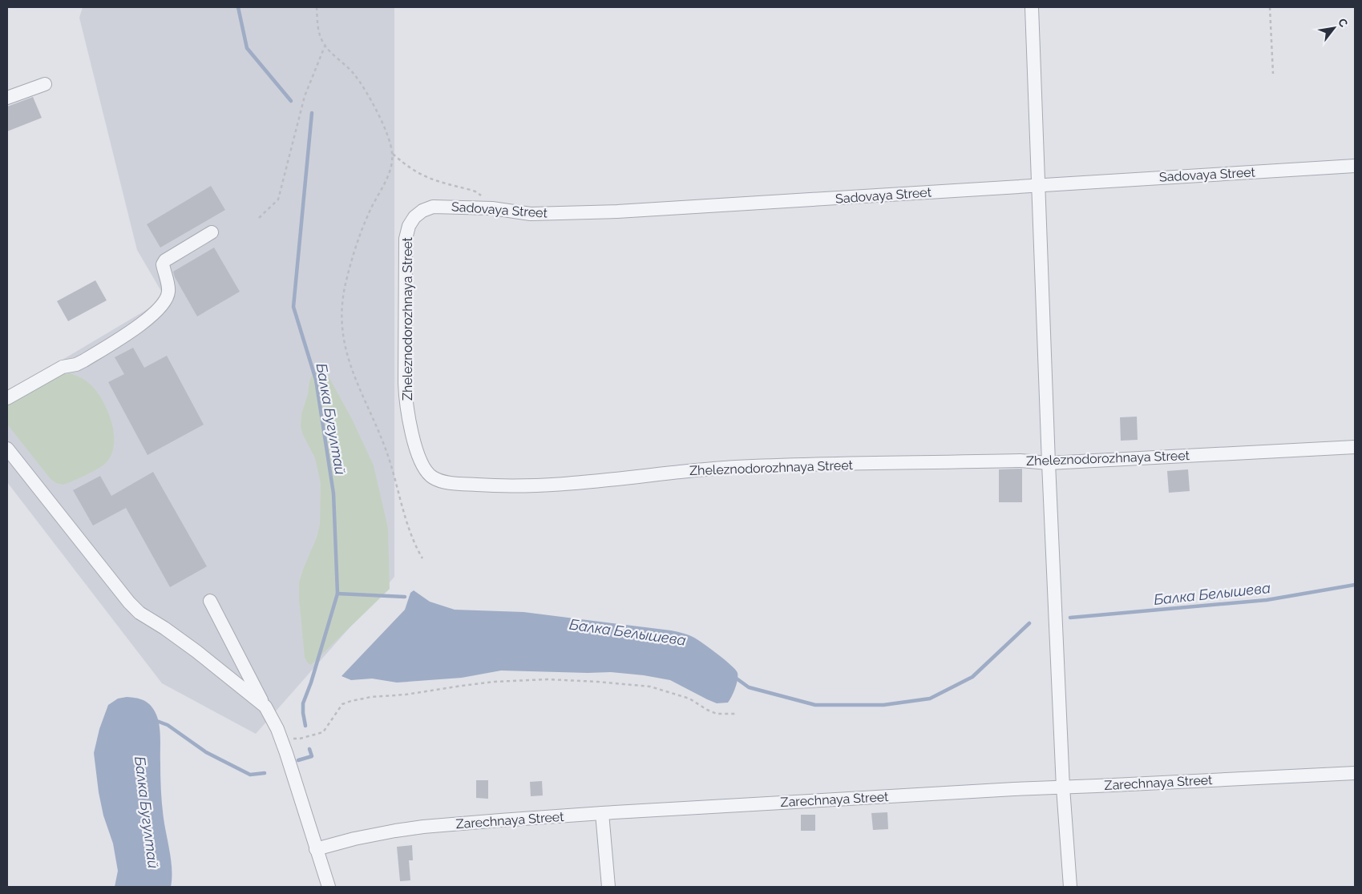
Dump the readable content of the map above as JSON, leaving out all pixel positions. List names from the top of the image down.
{
  "streets": {
    "street": ["Sadovaya Street", "Zheleznodorozhnaya Street", "Zarechnaya Street"]
  },
  "crossings": [
    ["Sadovaya Street", "Zheleznodorozhnaya Street"]
  ],
  "water": ["Балка Бугултай", "Балка Белышева"],
  "north": "top right"
}
